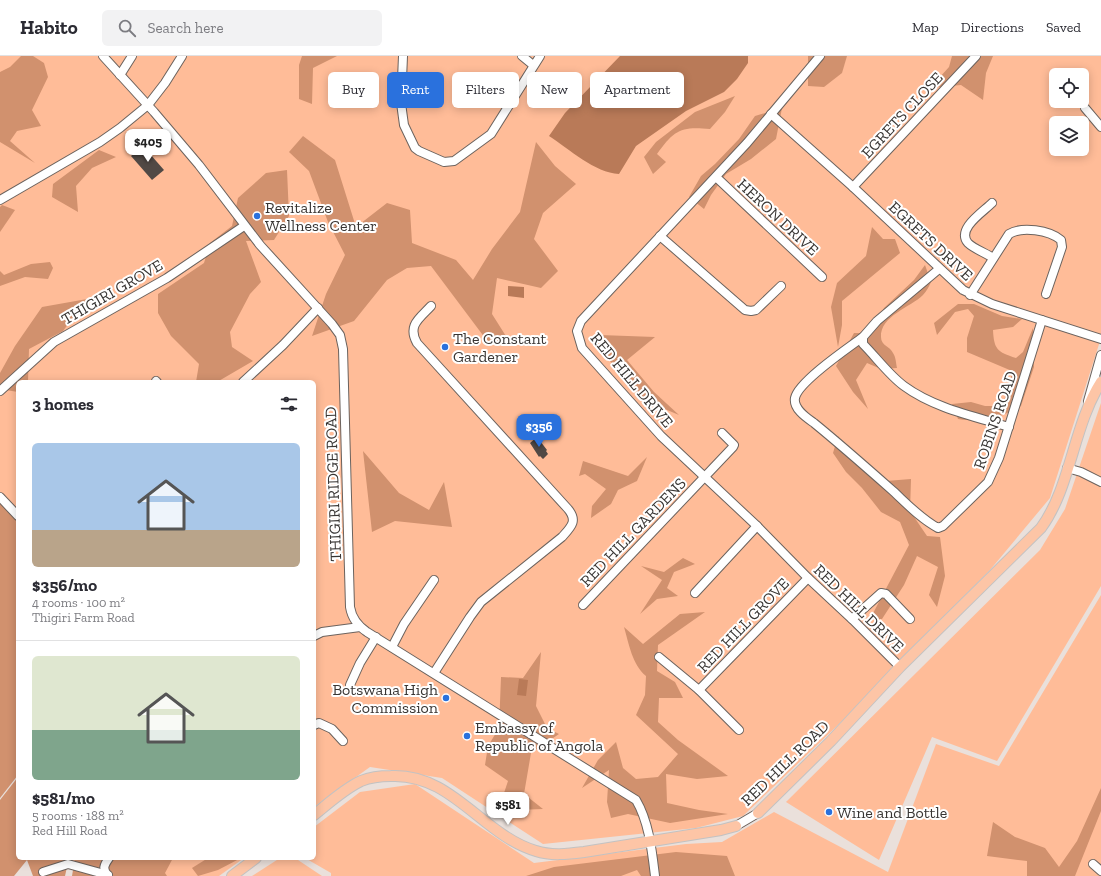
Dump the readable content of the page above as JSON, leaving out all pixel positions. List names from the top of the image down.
{
  "streets": {
    "main road": ["RED HILL ROAD"],
    "street": [
      "EGRETS CLOSE",
      "HERON DRIVE",
      "EGRETS DRIVE",
      "THIGIRI GROVE",
      "RED HILL DRIVE",
      "ROBINS ROAD",
      "THIGIRI RIDGE ROAD",
      "RED HILL GARDENS",
      "RED HILL GROVE"
    ]
  },
  "crossings": [
    ["EGRETS CLOSE", "EGRETS DRIVE"],
    ["HERON DRIVE", "RED HILL DRIVE"],
    ["EGRETS DRIVE", "RED HILL DRIVE"],
    ["EGRETS DRIVE", "ROBINS ROAD"],
    ["THIGIRI GROVE", "THIGIRI RIDGE ROAD"],
    ["RED HILL DRIVE", "RED HILL GARDENS"],
    ["RED HILL DRIVE", "RED HILL GROVE"],
    ["RED HILL DRIVE", "RED HILL ROAD"]
  ],
  "places": [
    "Revitalize Wellness Center",
    "The Constant Gardener",
    "Botswana High Commission",
    "Embassy of Republic of Angola",
    "Wine and Bottle"
  ],
  "page": {
    "header": "Habito",
    "search": "Search here",
    "nav": ["Map", "Directions", "Saved"],
    "chip": [
      "Buy",
      "Rent",
      "Filters",
      "New",
      "Apartment"
    ],
    "price": ["$405", "$356", "$581"],
    "heading": "3 homes",
    "list": [
      {
        "name": "$356/mo",
        "note": "4 rooms · 100 m² · Thigiri Farm Road"
      },
      {
        "name": "$581/mo",
        "note": "5 rooms · 188 m² · Red Hill Road"
      }
    ]
  }
}
